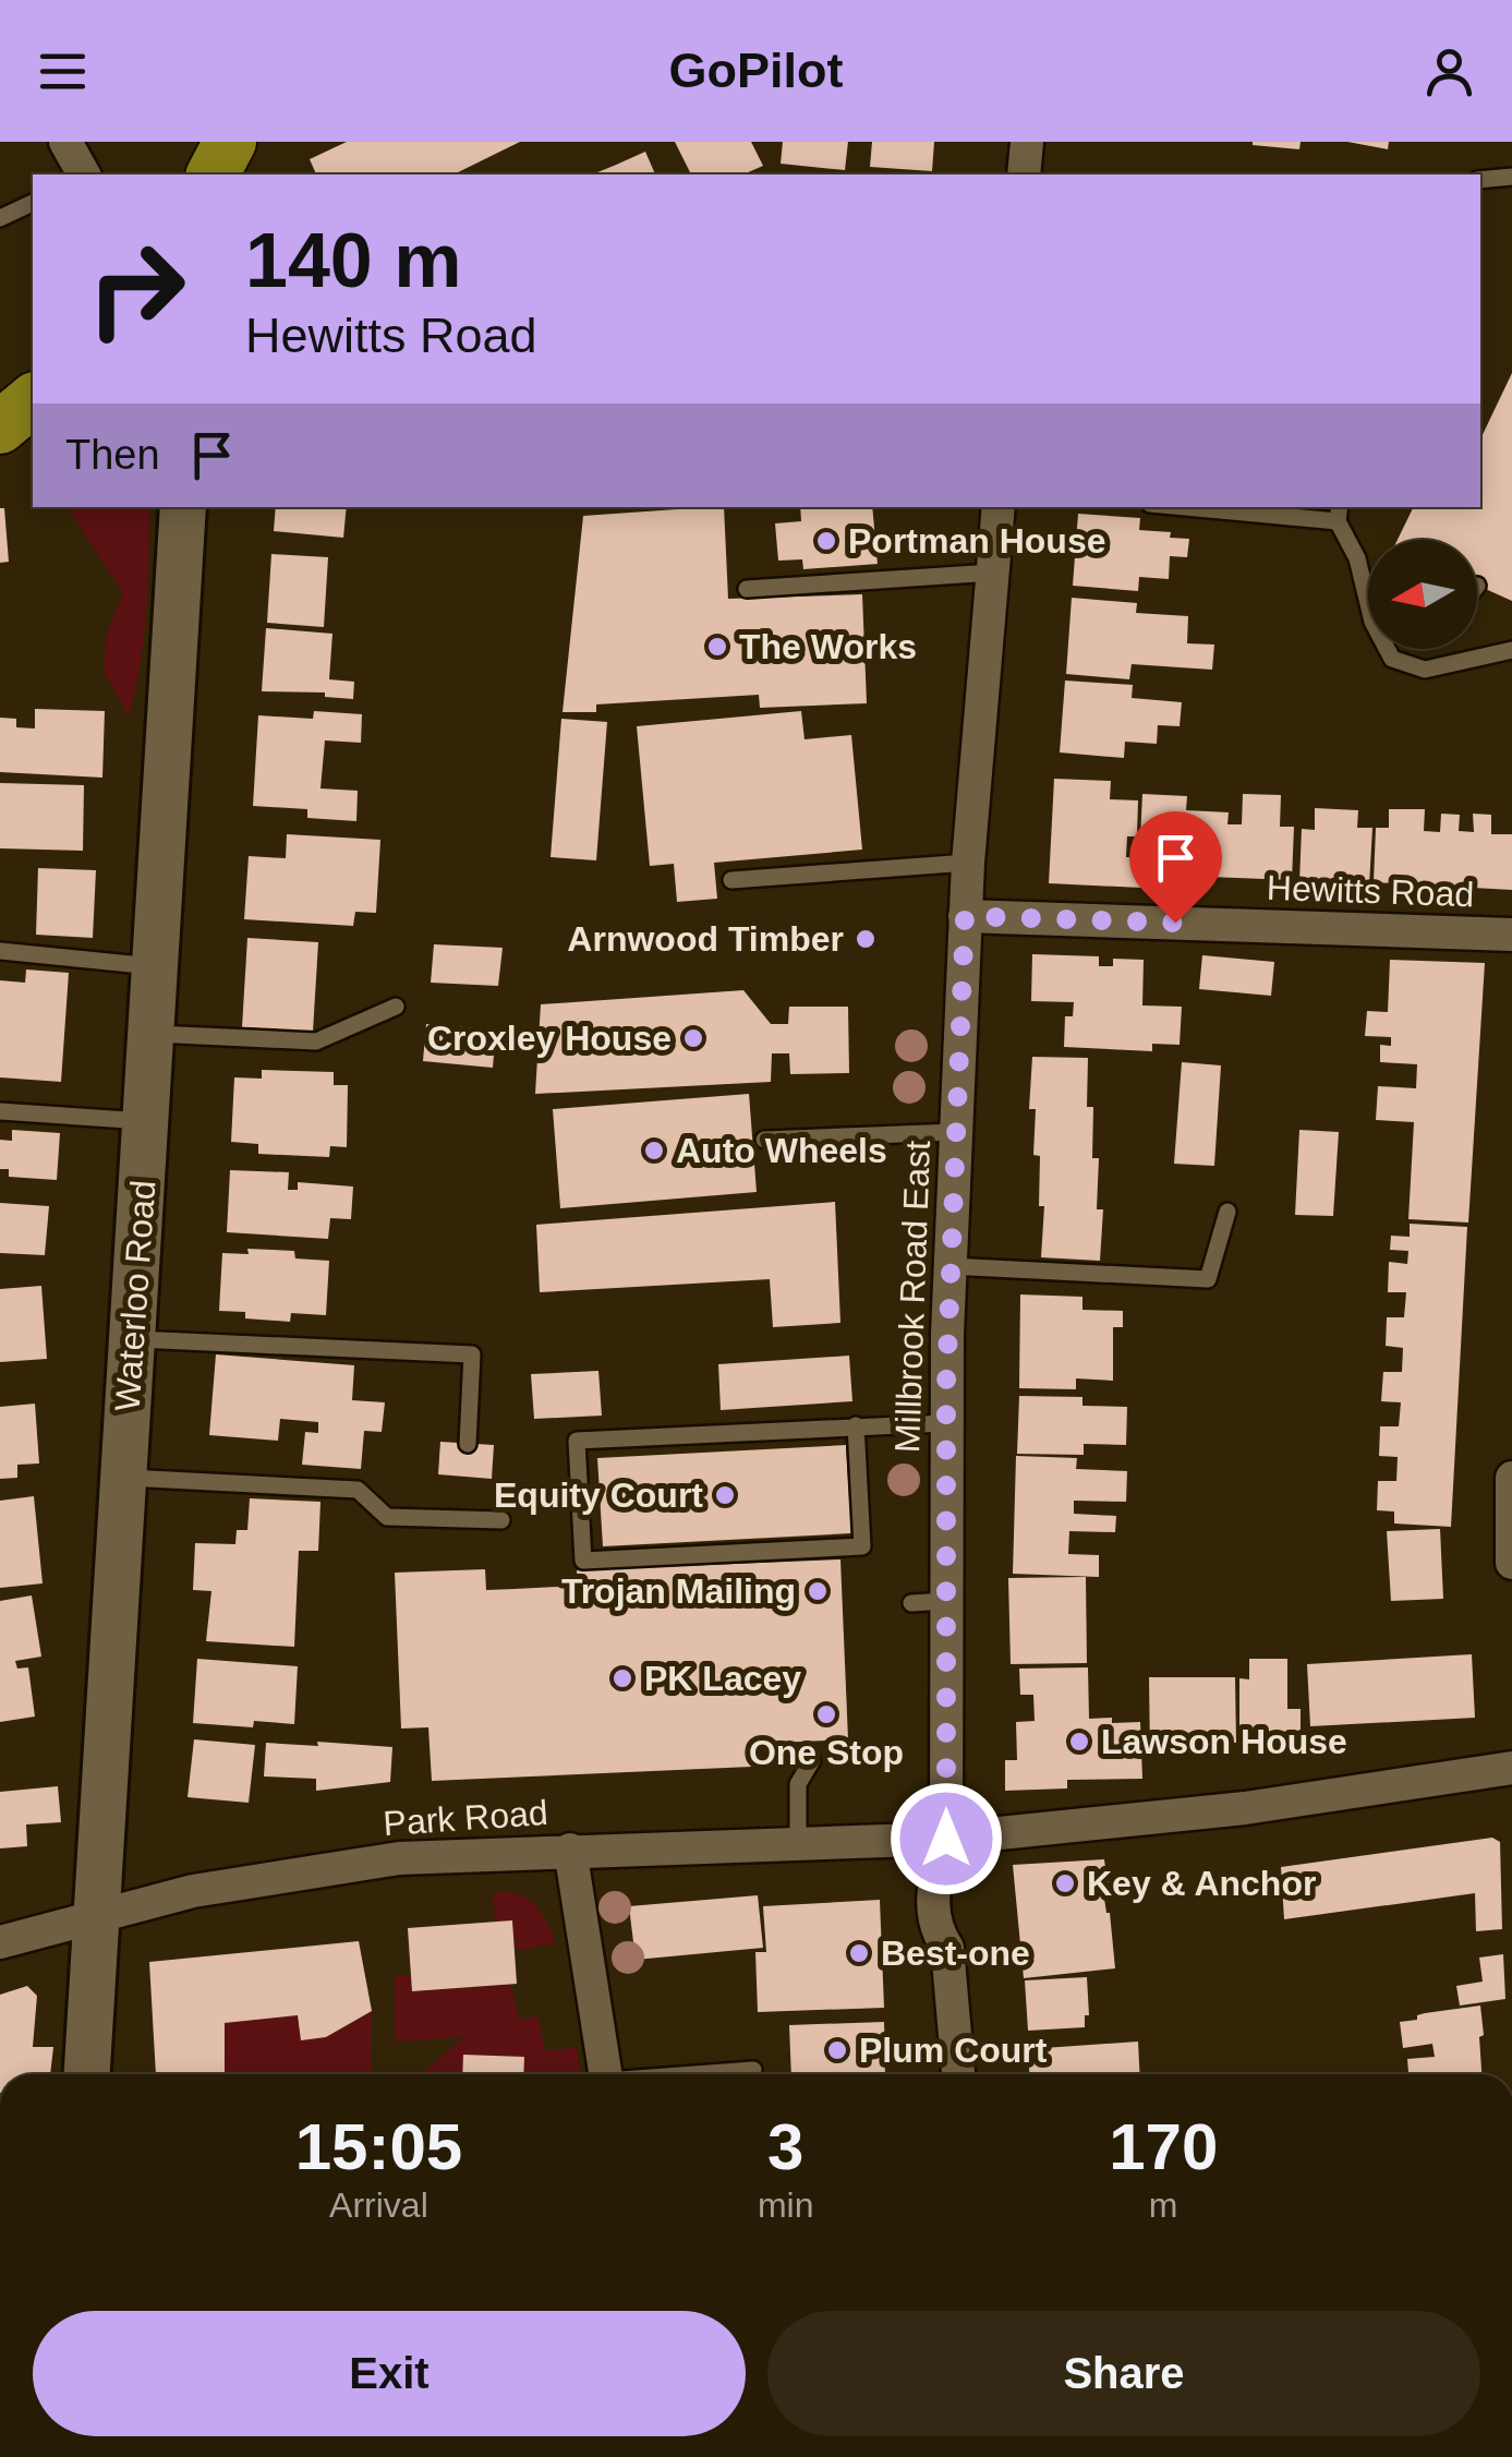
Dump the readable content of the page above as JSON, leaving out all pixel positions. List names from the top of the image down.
{
  "streets": {
    "street": [
      "Hewitts Road",
      "Waterloo Road",
      "Millbrook Road East",
      "Park Road"
    ]
  },
  "crossings": [
    ["Hewitts Road", "Millbrook Road East"],
    ["Waterloo Road", "Park Road"],
    ["Millbrook Road East", "Park Road"]
  ],
  "places": [
    "Portman House",
    "The Works",
    "Arnwood Timber",
    "Croxley House",
    "Auto Wheels",
    "Equity Court",
    "Trojan Mailing",
    "PK Lacey",
    "One Stop",
    "Lawson House",
    "Key & Anchor",
    "Best-one",
    "Plum Court"
  ],
  "north": "left",
  "page": {
    "header": "GoPilot",
    "turn": ["140 m", "Hewitts Road"],
    "then": "Then",
    "eta": [
      "15:05",
      "Arrival",
      "3",
      "min",
      "170",
      "m"
    ],
    "buttons": ["Exit", "Share"]
  }
}
